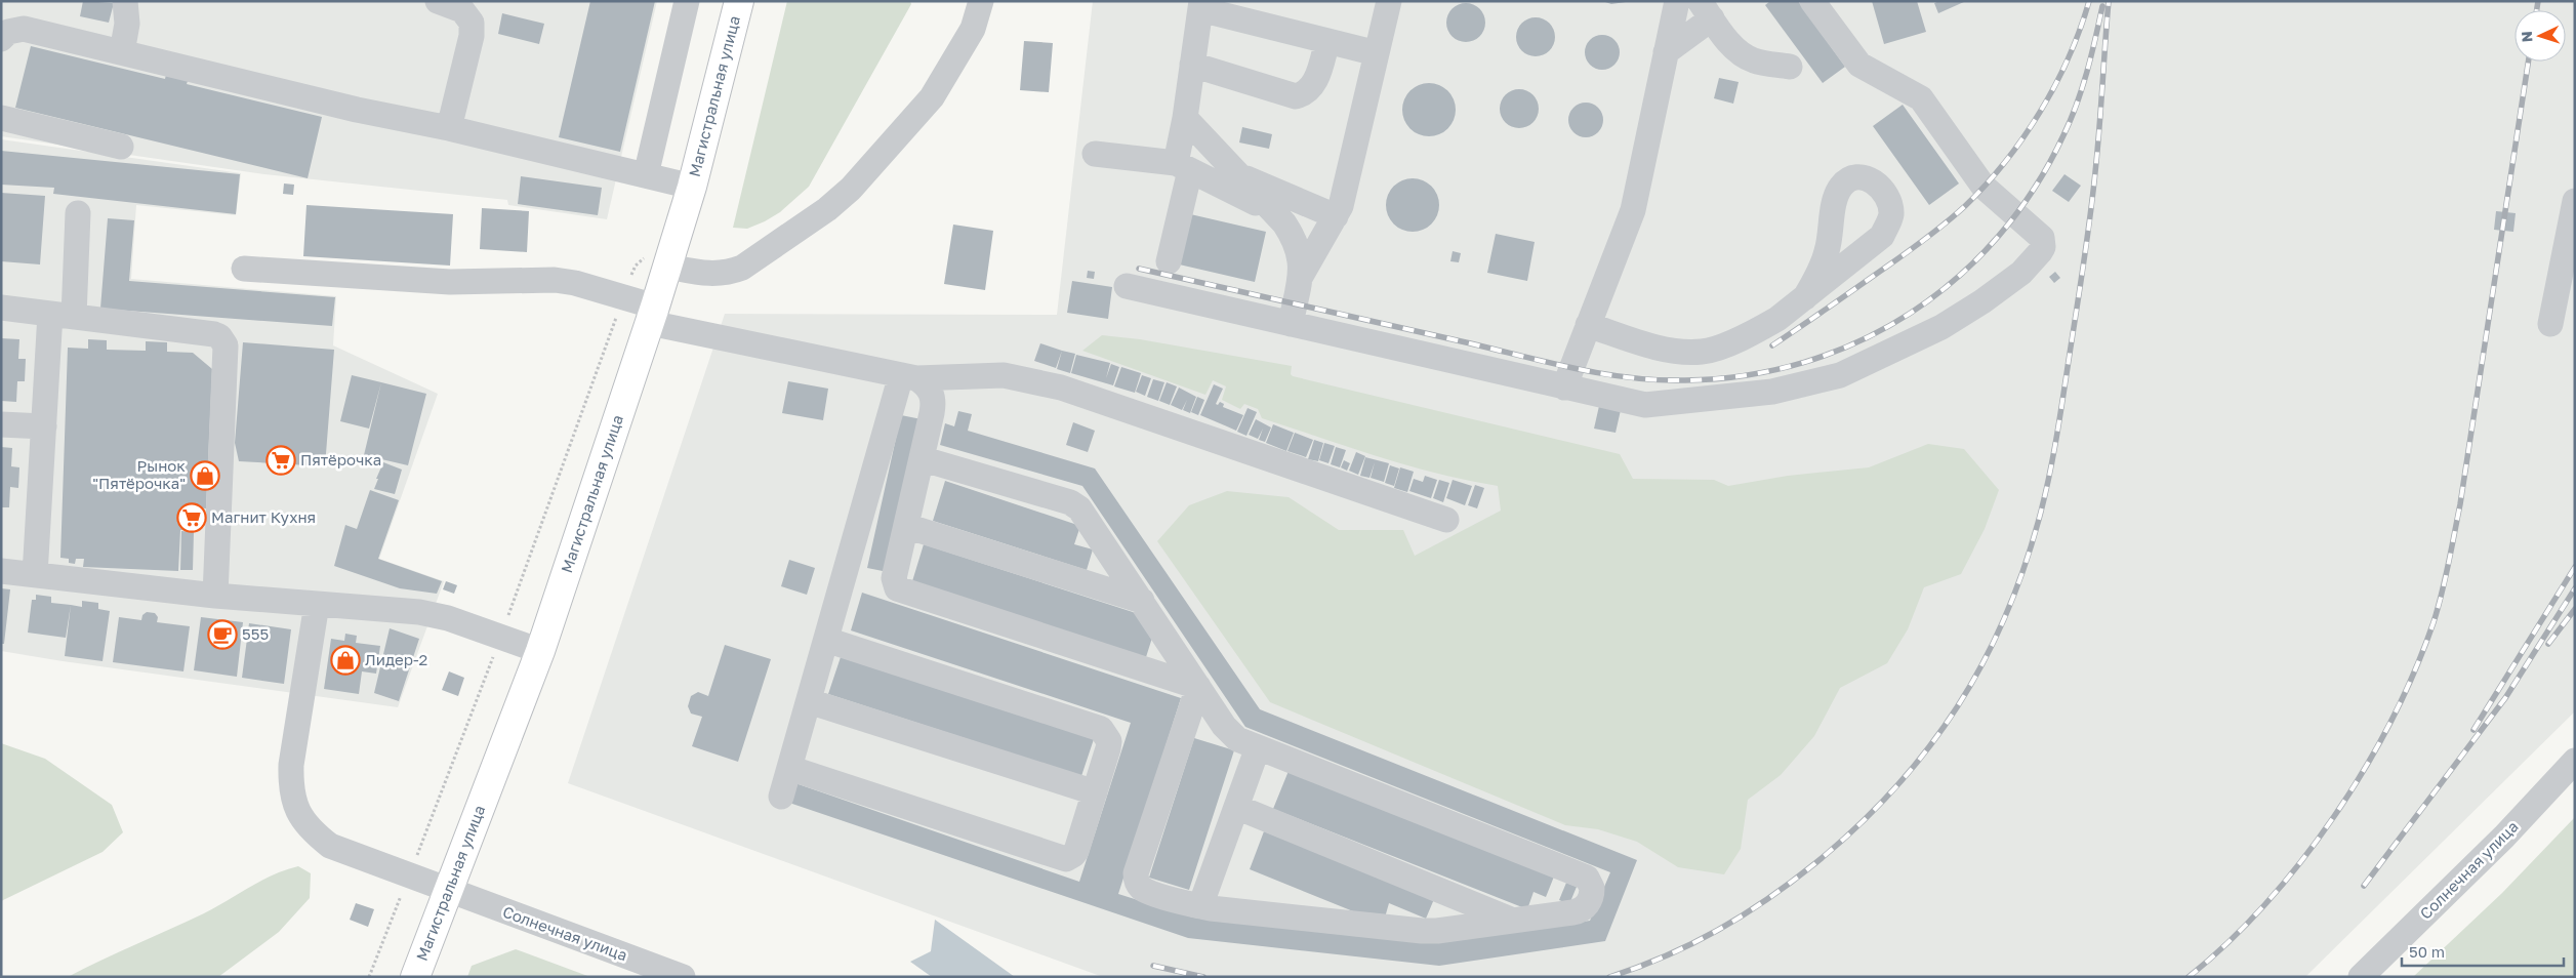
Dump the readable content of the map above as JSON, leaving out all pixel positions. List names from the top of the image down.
{
  "streets": {
    "main road": ["Магистральная улица"],
    "street": ["Солнечная улица"]
  },
  "crossings": [
    ["Магистральная улица", "Солнечная улица"]
  ],
  "places": {
    "supermarket": ["Пятёрочка", "Магнит Кухня"],
    "shop": ["Рынок \"Пятёрочка\"", "Лидер-2"],
    "cafe": ["555"]
  },
  "scale_bar": "50 m",
  "north": "left"
}
